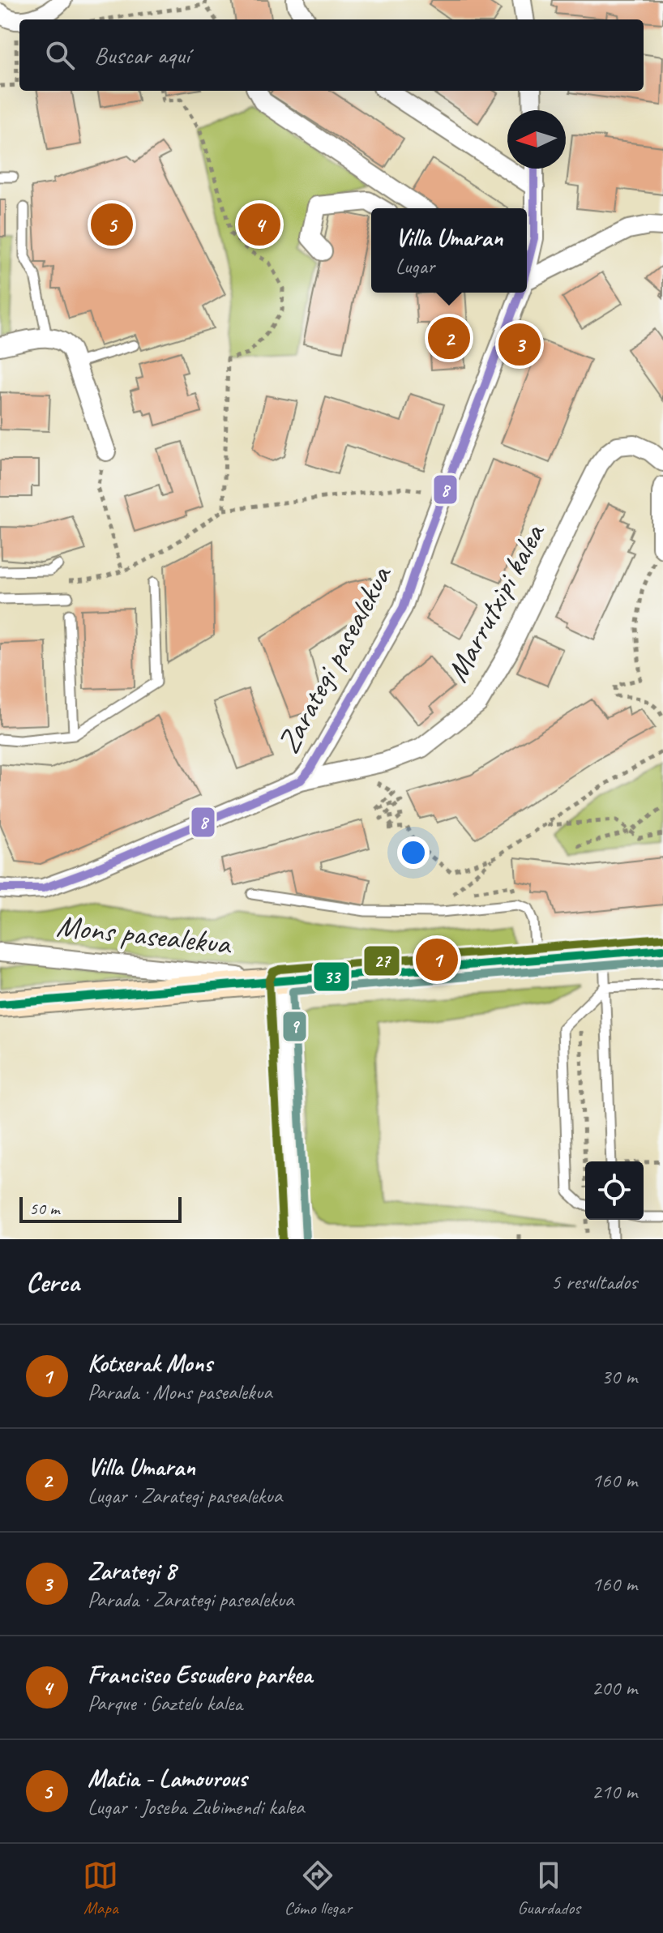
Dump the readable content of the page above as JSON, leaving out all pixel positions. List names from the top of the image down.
{
  "streets": {
    "main road": ["Mons pasealekua"],
    "street": ["Marrutxipi kalea", "Zarategi pasealekua"]
  },
  "crossings": [
    ["Marrutxipi kalea", "Zarategi pasealekua"]
  ],
  "lines": [
    "transit line 8",
    "transit line 27",
    "transit line 33",
    "transit line 9"
  ],
  "scale_bar": "50 m",
  "north": "left",
  "page": {
    "search": "Buscar aquí",
    "pins": [
      "4",
      "5",
      "2",
      "3",
      "1"
    ],
    "popup": ["Villa Umaran", "Lugar"],
    "scale": "50 m",
    "heading": ["Cerca", "5 resultados"],
    "list": [
      {
        "mark": "1",
        "name": "Kotxerak Mons",
        "note": "Parada · Mons pasealekua",
        "value": "30 m"
      },
      {
        "mark": "2",
        "name": "Villa Umaran",
        "note": "Lugar · Zarategi pasealekua",
        "value": "160 m"
      },
      {
        "mark": "3",
        "name": "Zarategi 8",
        "note": "Parada · Zarategi pasealekua",
        "value": "160 m"
      },
      {
        "mark": "4",
        "name": "Francisco Escudero parkea",
        "note": "Parque · Gaztelu kalea",
        "value": "200 m"
      },
      {
        "mark": "5",
        "name": "Matia - Lamourous",
        "note": "Lugar · Joseba Zubimendi kalea",
        "value": "210 m"
      }
    ],
    "nav": ["Mapa", "Cómo llegar", "Guardados"]
  }
}
